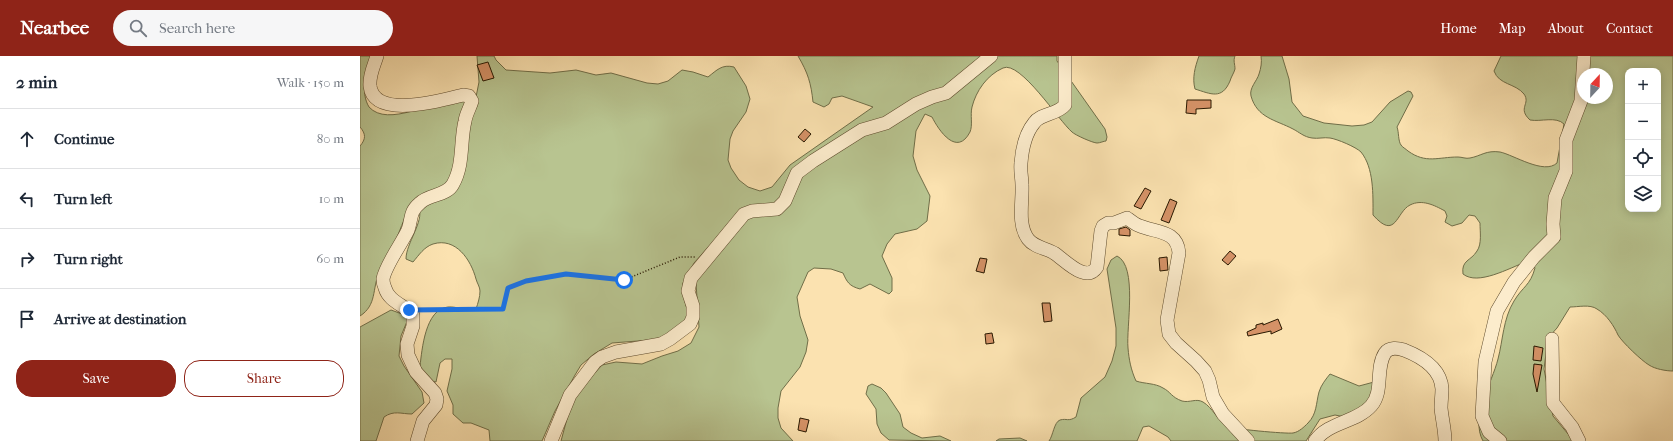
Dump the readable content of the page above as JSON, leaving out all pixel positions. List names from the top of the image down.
{
  "north": "top",
  "page": {
    "header": "Nearbee",
    "search": "Search here",
    "nav": [
      "Home",
      "Map",
      "About",
      "Contact"
    ],
    "heading": ["2 min", "Walk · 150 m"],
    "map_buttons": ["+", "−"],
    "list": [
      ["Continue", "80 m"],
      ["Turn left", "10 m"],
      ["Turn right", "60 m"],
      "Arrive at destination"
    ],
    "buttons": ["Save", "Share"]
  }
}
